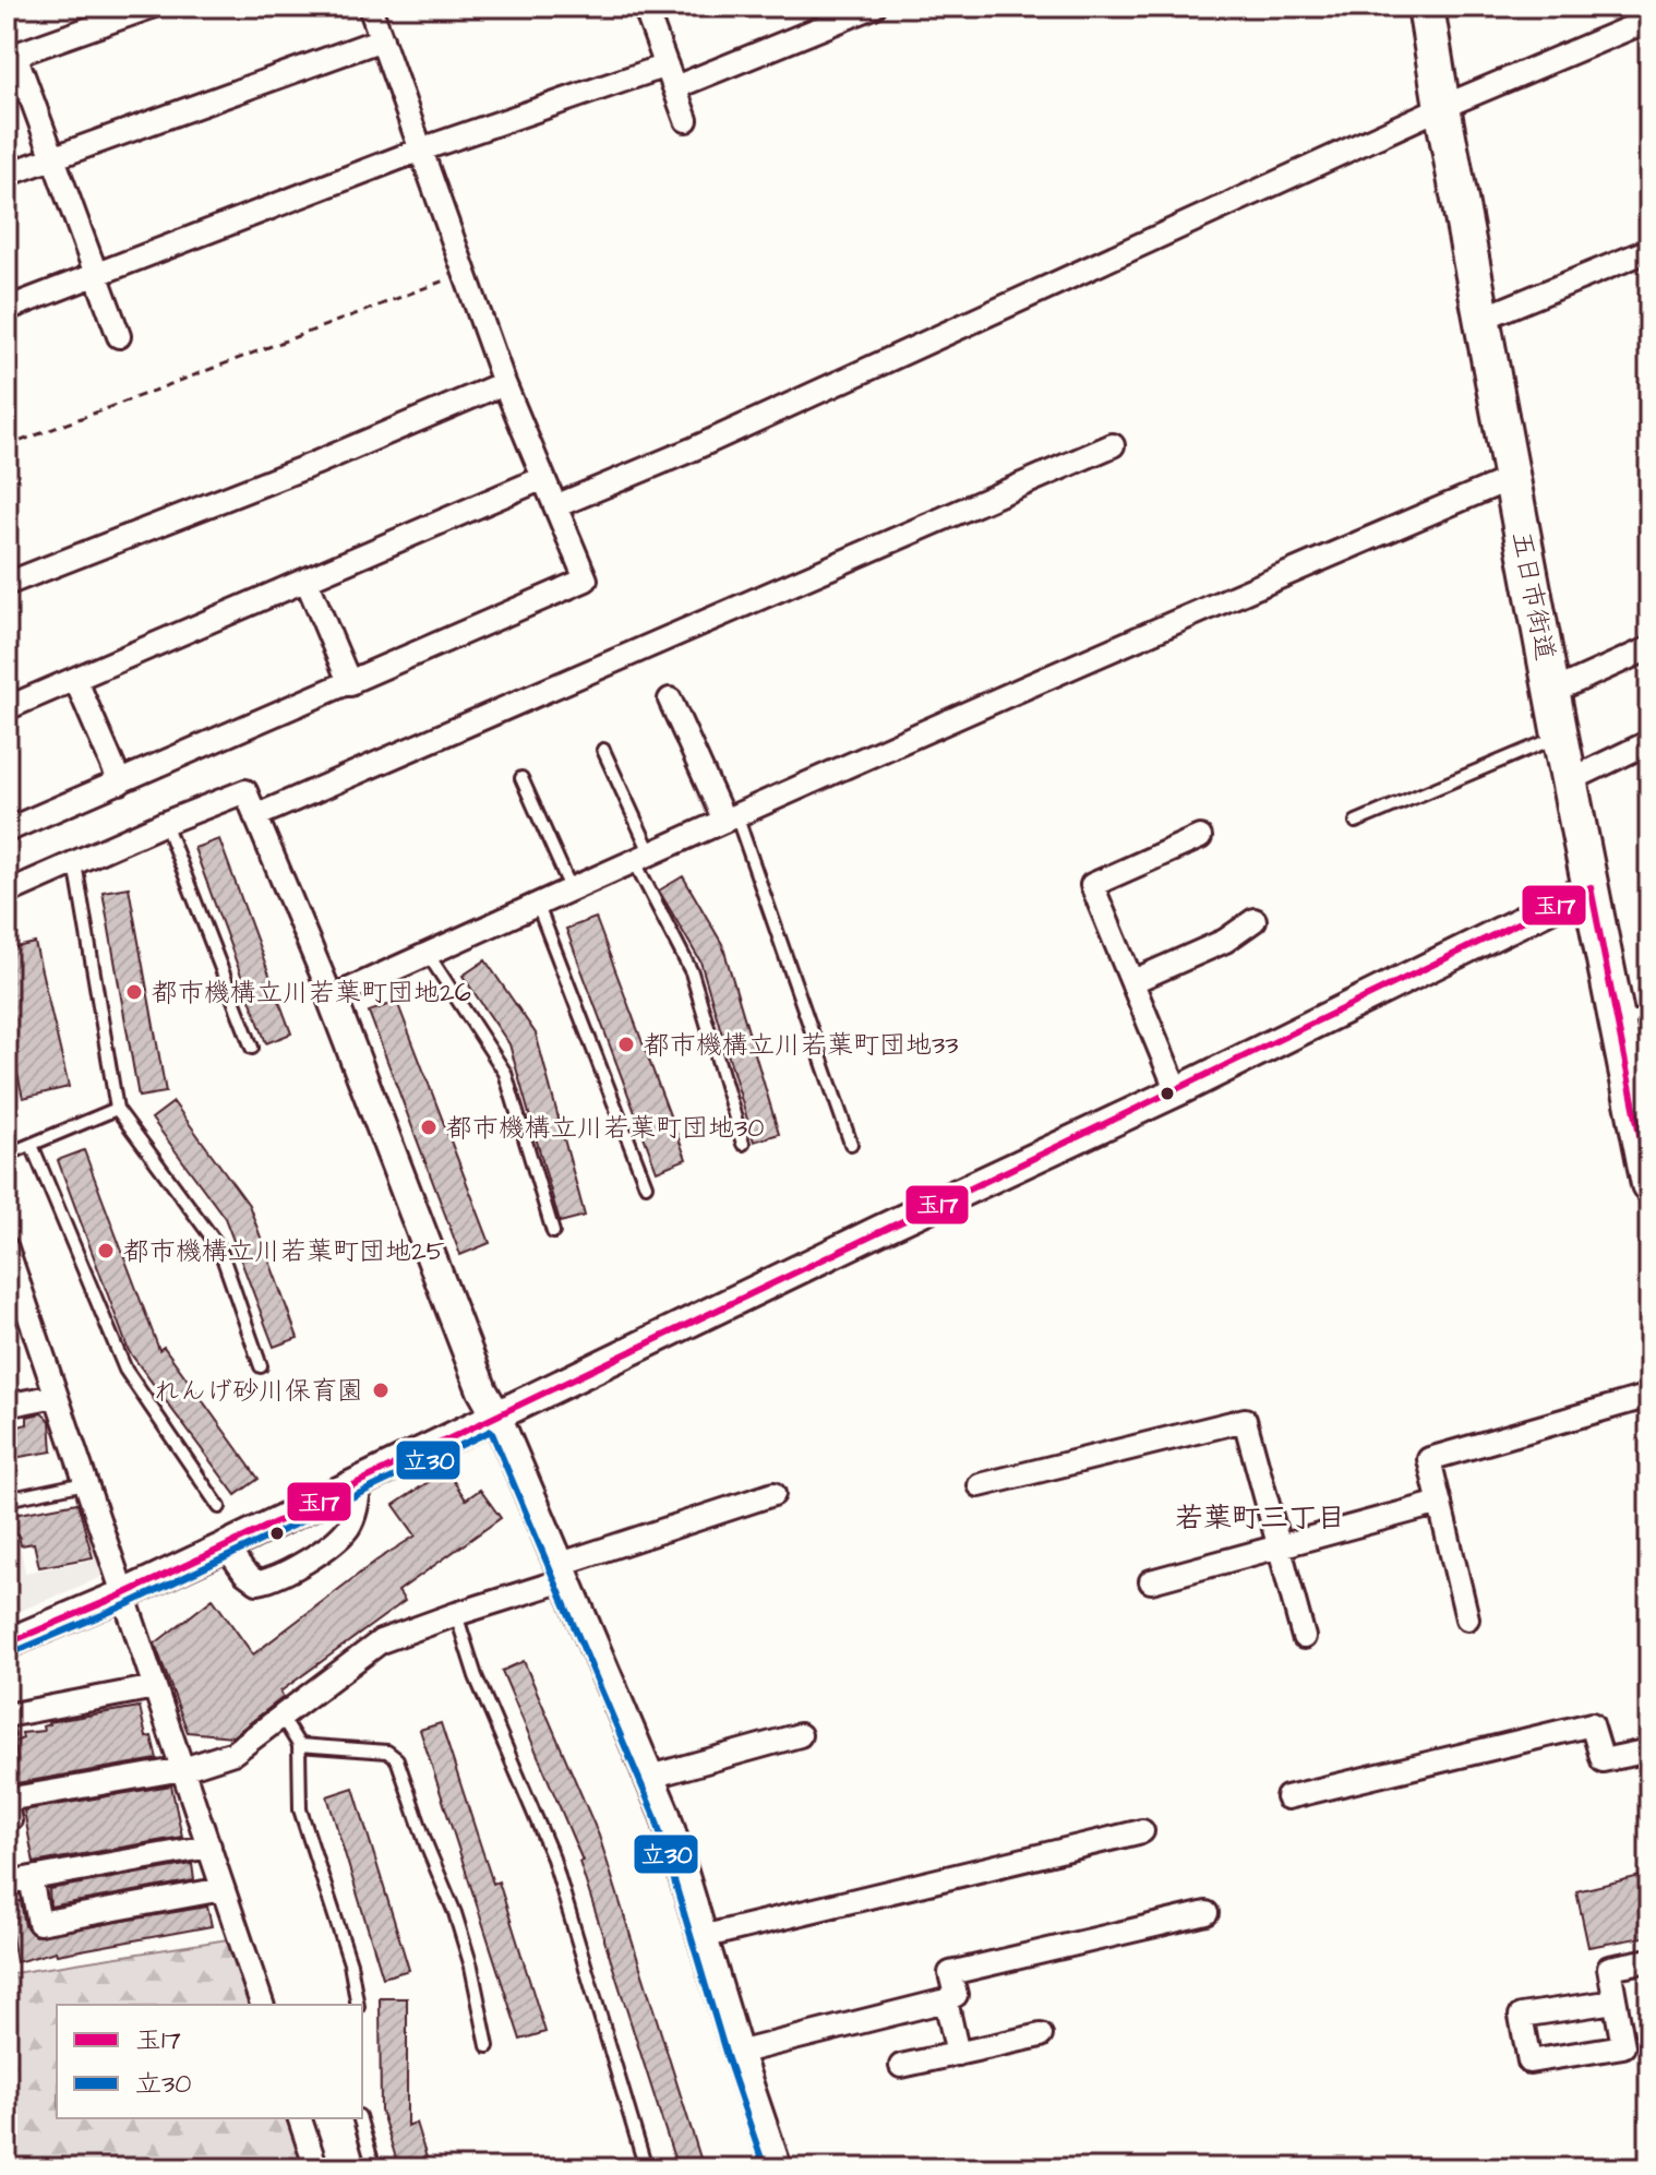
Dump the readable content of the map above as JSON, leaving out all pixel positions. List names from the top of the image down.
{
  "streets": {
    "main road": ["五日市街道"]
  },
  "districts": ["若葉町三丁目"],
  "places": [
    "都市機構立川若葉町団地26",
    "都市機構立川若葉町団地33",
    "都市機構立川若葉町団地30",
    "都市機構立川若葉町団地25",
    "れんげ砂川保育園"
  ],
  "lines": ["transit line 玉17", "transit line 立30"],
  "legend": ["玉17", "立30"]
}
